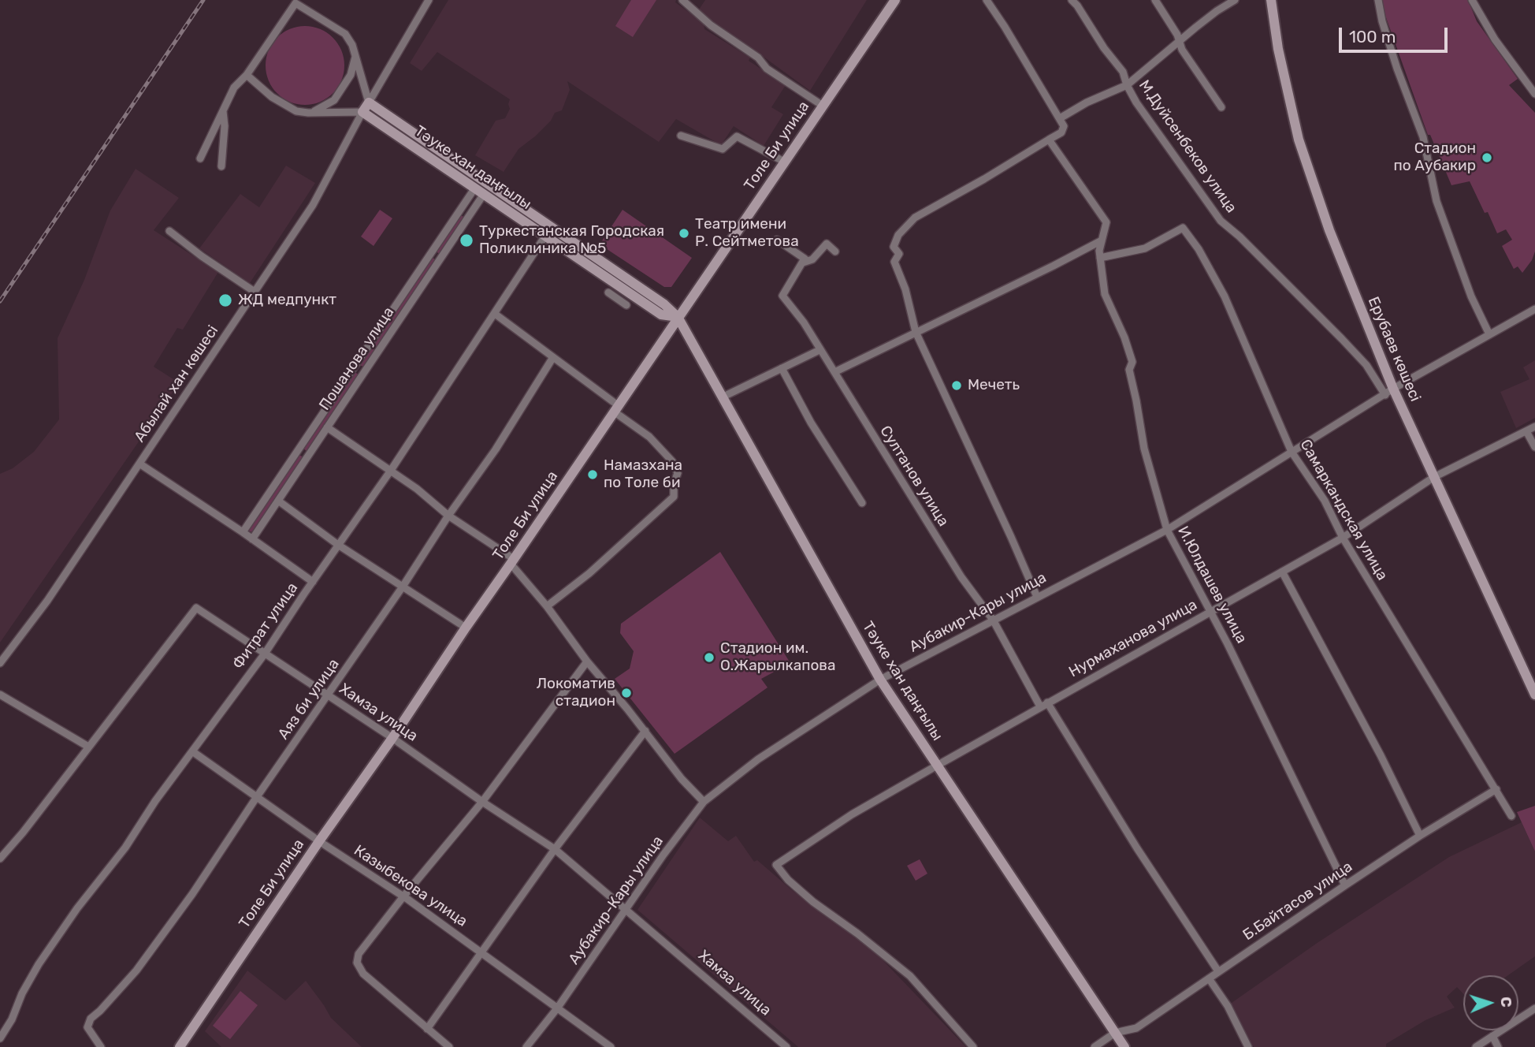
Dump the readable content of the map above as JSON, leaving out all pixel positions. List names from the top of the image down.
{
  "streets": {
    "street": [
      "Толе Би улица",
      "М.Дуйсенбеков улица",
      "Тәуке хан даңғылы",
      "Ерубаев көшесі",
      "Пошанова улица",
      "Абылай хан көшесі",
      "Султанов улица",
      "Самаркандская улица",
      "И.Юлдашев улица",
      "Аубакир-Кары улица",
      "Фитрат улица",
      "Нурмаханова улица",
      "Аяз би улица",
      "Хамза улица",
      "Казыбекова улица",
      "Б.Байтасов улица"
    ]
  },
  "crossings": [
    ["Толе Би улица", "Тәуке хан даңғылы"],
    ["Толе Би улица", "Хамза улица"],
    ["Толе Би улица", "Казыбекова улица"],
    ["М.Дуйсенбеков улица", "Ерубаев көшесі"],
    ["М.Дуйсенбеков улица", "Аубакир-Кары улица"],
    ["Тәуке хан даңғылы", "Пошанова улица"],
    ["Тәуке хан даңғылы", "Абылай хан көшесі"],
    ["Тәуке хан даңғылы", "Аубакир-Кары улица"],
    ["Тәуке хан даңғылы", "Фитрат улица"],
    ["Тәуке хан даңғылы", "Нурмаханова улица"],
    ["Тәуке хан даңғылы", "Б.Байтасов улица"],
    ["Ерубаев көшесі", "Аубакир-Кары улица"],
    ["Ерубаев көшесі", "Нурмаханова улица"],
    ["Султанов улица", "Аубакир-Кары улица"],
    ["Султанов улица", "Нурмаханова улица"],
    ["Султанов улица", "Б.Байтасов улица"],
    ["Самаркандская улица", "И.Юлдашев улица"],
    ["Самаркандская улица", "Аубакир-Кары улица"],
    ["Самаркандская улица", "Нурмаханова улица"],
    ["Самаркандская улица", "Б.Байтасов улица"],
    ["И.Юлдашев улица", "Аубакир-Кары улица"],
    ["И.Юлдашев улица", "Нурмаханова улица"],
    ["И.Юлдашев улица", "Б.Байтасов улица"],
    ["Аубакир-Кары улица", "Хамза улица"],
    ["Аубакир-Кары улица", "Казыбекова улица"],
    ["Фитрат улица", "Хамза улица"],
    ["Фитрат улица", "Казыбекова улица"],
    ["Аяз би улица", "Хамза улица"],
    ["Аяз би улица", "Казыбекова улица"]
  ],
  "places": [
    "Стадион по Аубакир",
    "Театр имени Р. Сейтметова",
    "Туркестанская Городская Поликлиника №5",
    "ЖД медпункт",
    "Мечеть",
    "Намазхана по Толе би",
    "Стадион им. О.Жарылкапова",
    "Локоматив стадион"
  ],
  "scale_bar": "100 m",
  "north": "right"
}
